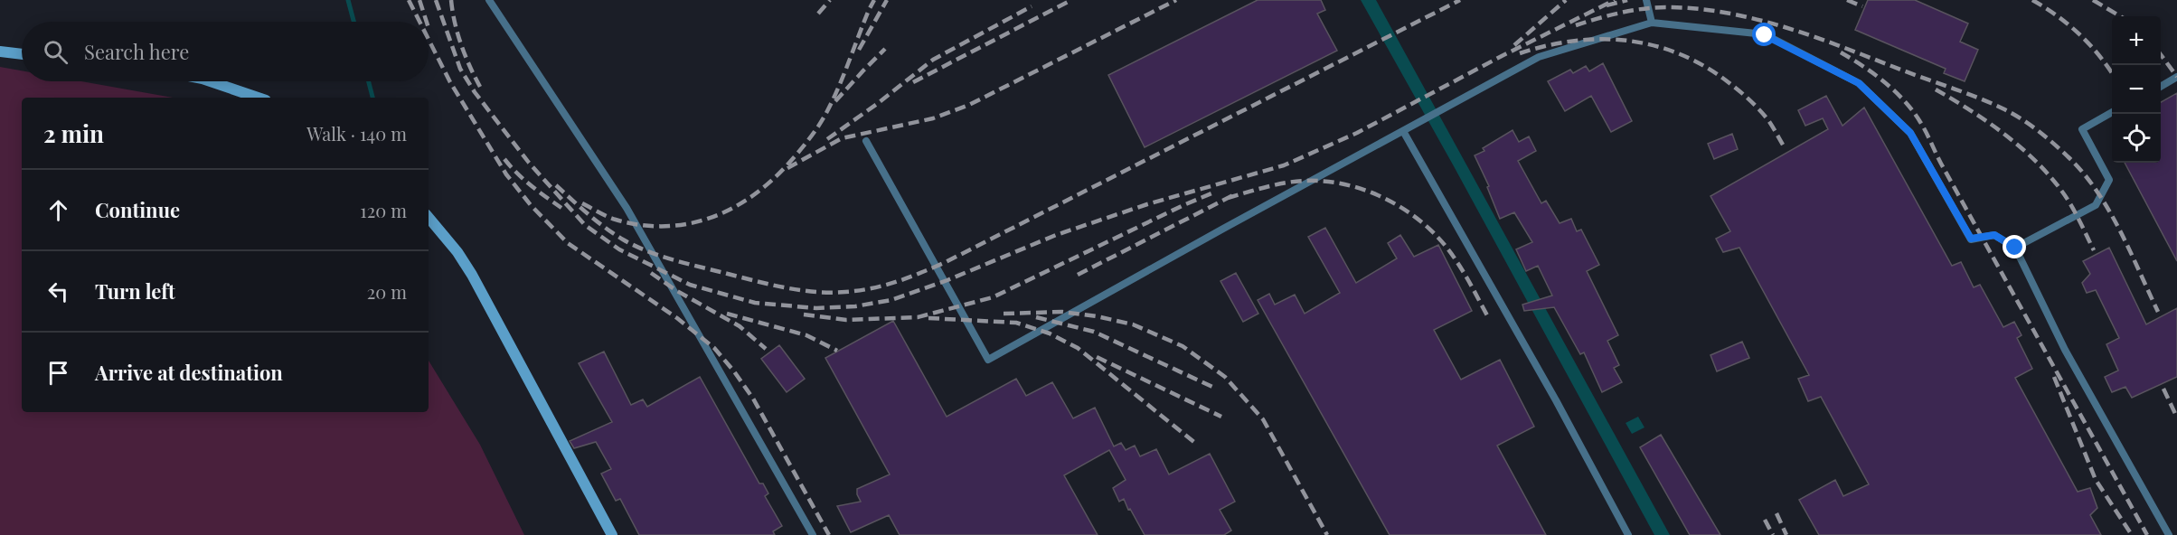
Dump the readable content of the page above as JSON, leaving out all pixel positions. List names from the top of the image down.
{
  "page": {
    "map_buttons": ["+", "−"],
    "search": "Search here",
    "heading": ["2 min", "Walk · 140 m"],
    "list": [
      ["Continue", "120 m"],
      ["Turn left", "20 m"],
      "Arrive at destination"
    ]
  }
}
